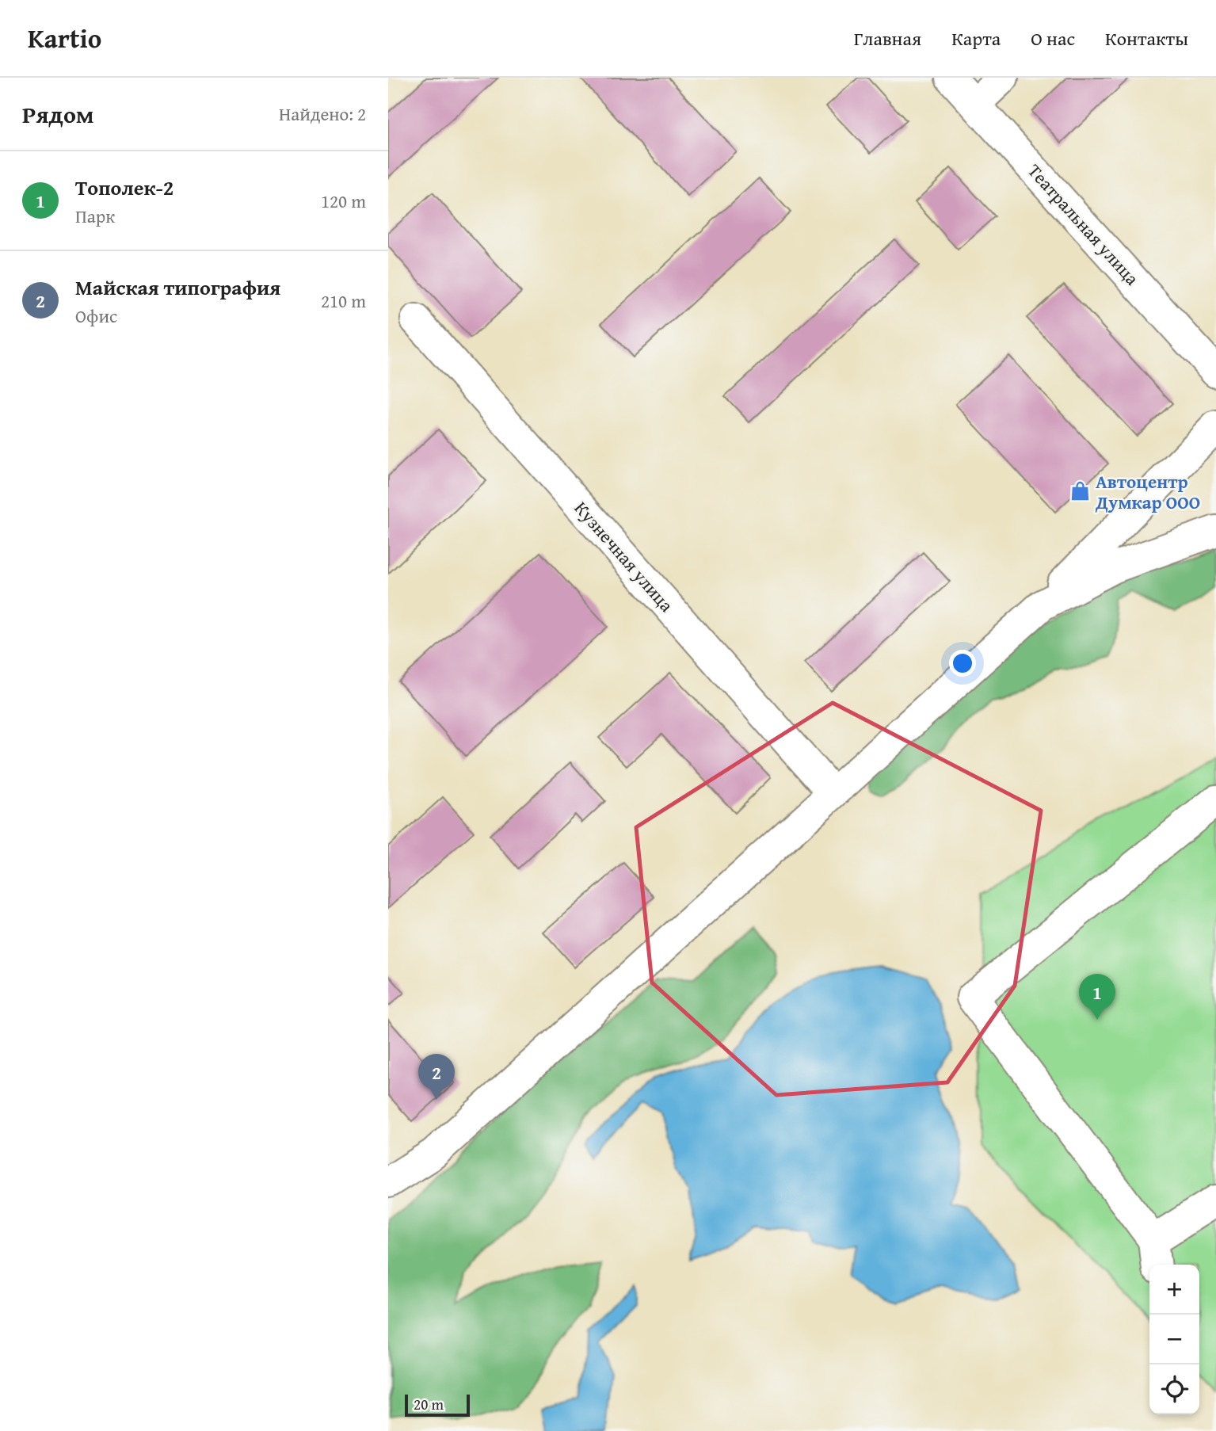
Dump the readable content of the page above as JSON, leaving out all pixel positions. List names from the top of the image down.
{
  "streets": {
    "street": ["Театральная улица", "Кузнечная улица"]
  },
  "places": {
    "shop": ["Автоцентр Думкар ООО"]
  },
  "scale_bar": "20 m",
  "page": {
    "header": "Kartio",
    "nav": [
      "Главная",
      "Карта",
      "О нас",
      "Контакты"
    ],
    "heading": ["Рядом", "Найдено: 2"],
    "list": [
      {
        "mark": "1",
        "name": "Тополек-2",
        "note": "Парк",
        "value": "120 m"
      },
      {
        "mark": "2",
        "name": "Майская типография",
        "note": "Офис",
        "value": "210 m"
      }
    ],
    "pins": ["1", "2"],
    "map_buttons": ["+", "−"],
    "scale": "20 m"
  }
}
